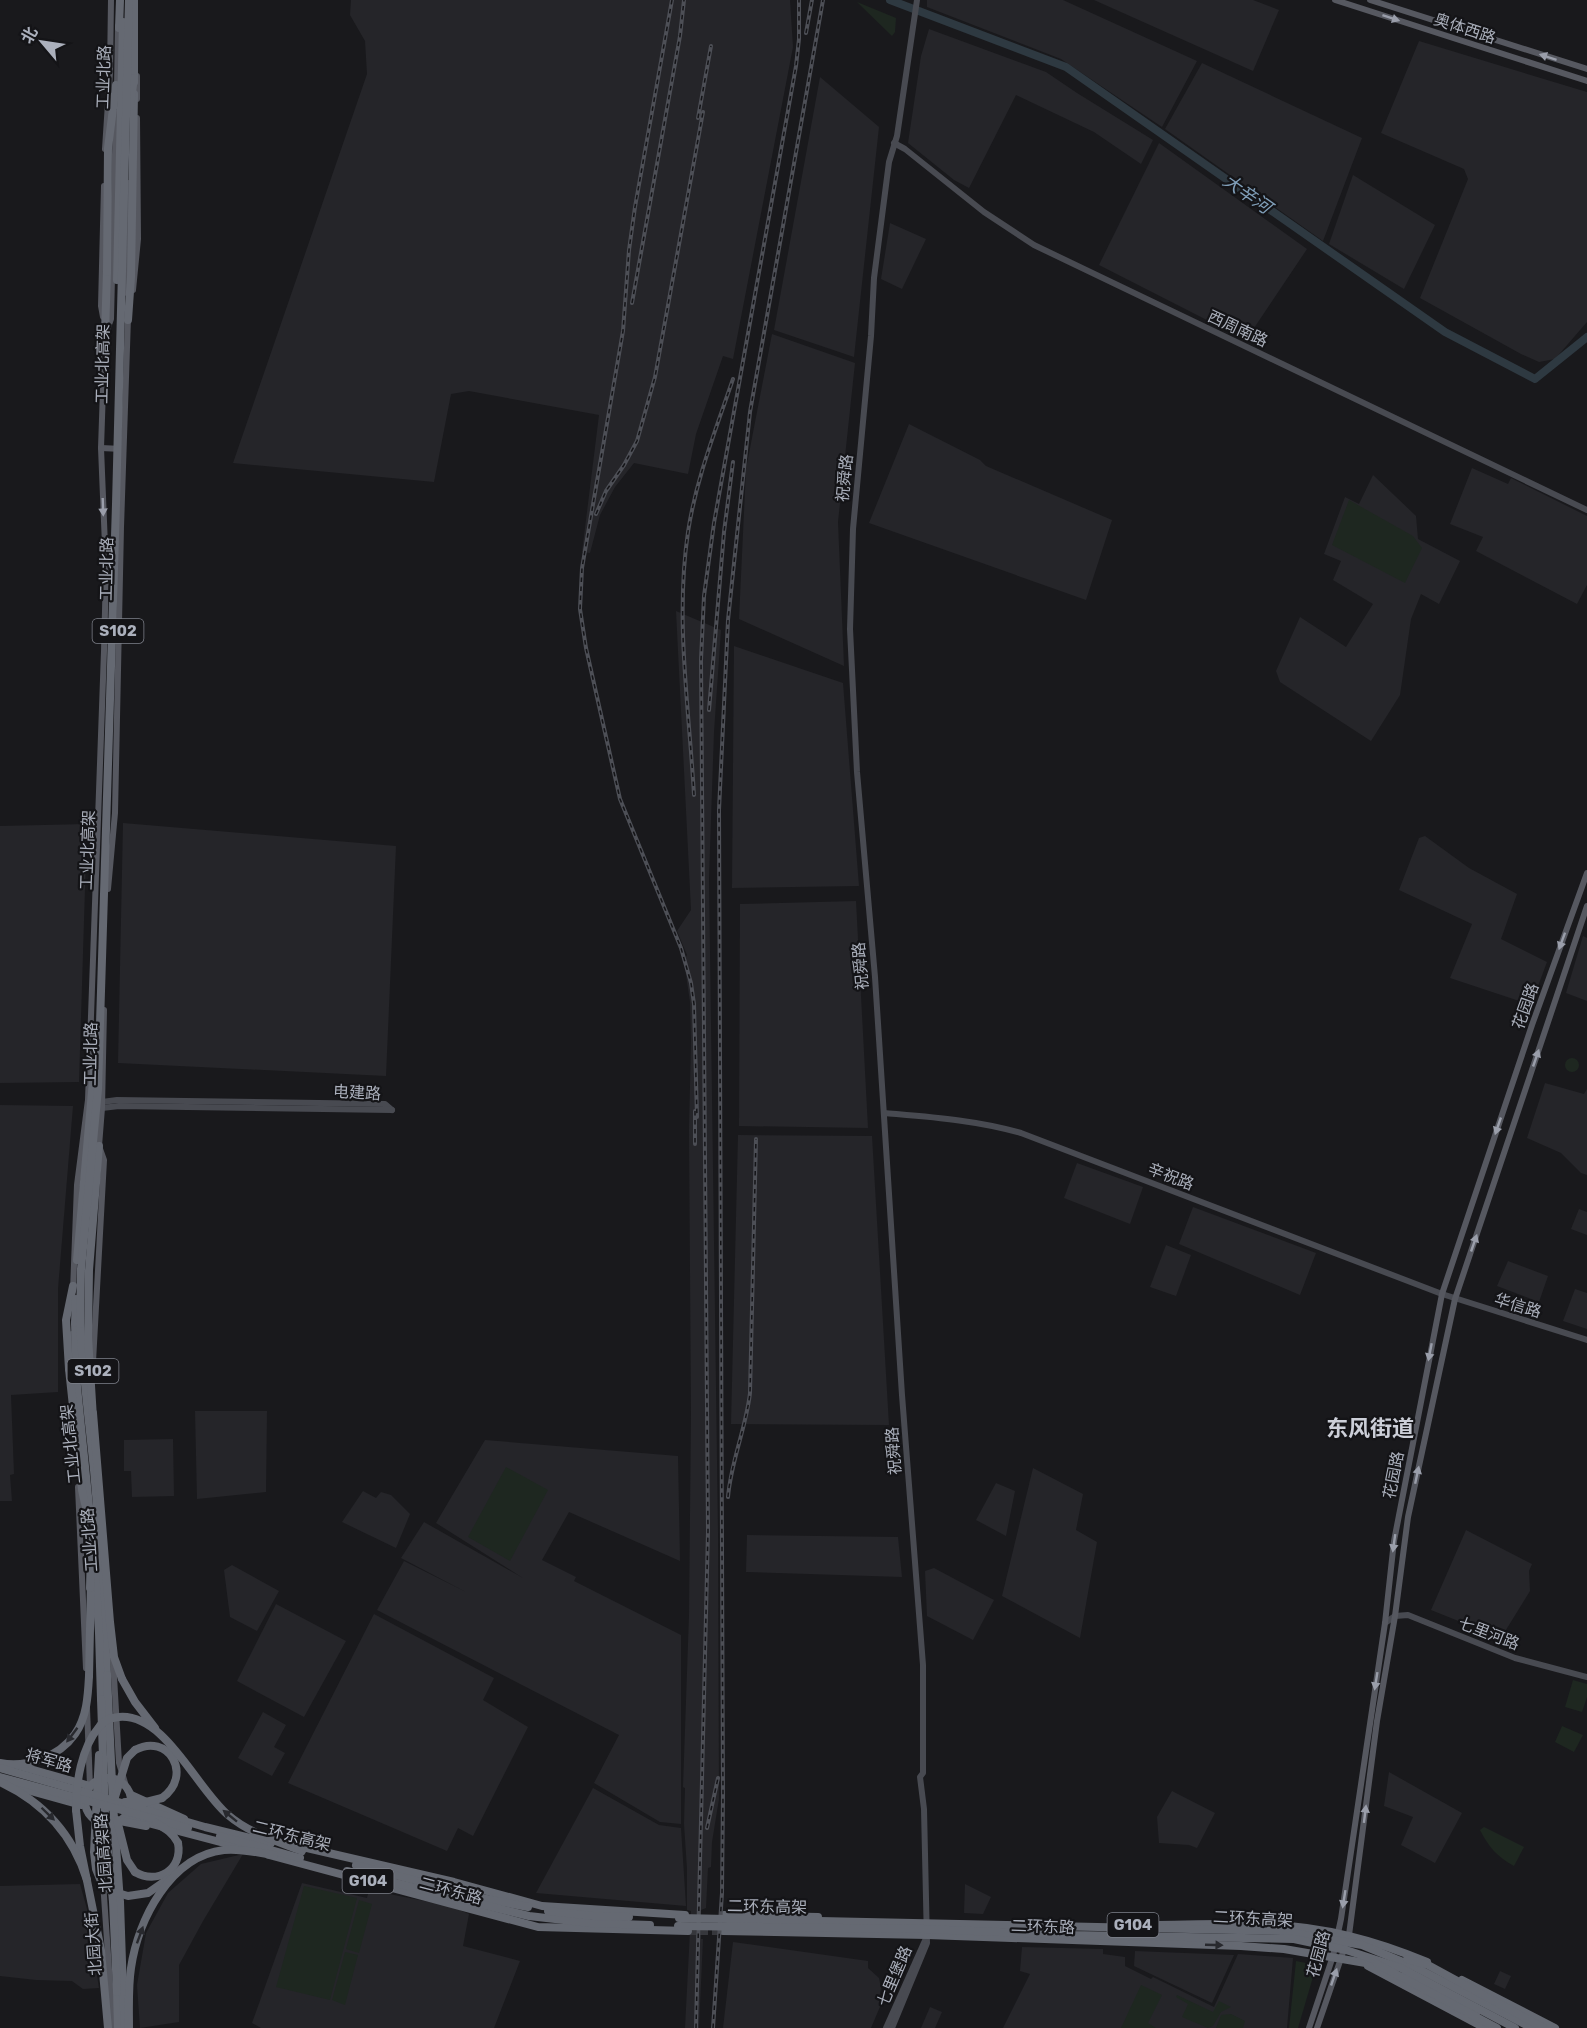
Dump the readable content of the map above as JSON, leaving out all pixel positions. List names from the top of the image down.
{
  "streets": {
    "highway": [
      "工业北高架",
      "将军路",
      "二环东高架",
      "北园高架路",
      "G104",
      "二环东路"
    ],
    "main road": [
      "奥体西路",
      "工业北路",
      "西周南路",
      "祝舜路",
      "S102",
      "花园路",
      "电建路",
      "辛祝路",
      "华信路",
      "七里河路",
      "北园大街",
      "七里堡路"
    ]
  },
  "crossings": [
    ["工业北路", "工业北高架"],
    ["工业北路", "电建路"],
    ["工业北路", "将军路"],
    ["工业北路", "G104"],
    ["工业北路", "二环东路"],
    ["工业北路", "北园大街"],
    ["西周南路", "祝舜路"],
    ["工业北高架", "北园高架路"],
    ["祝舜路", "辛祝路"],
    ["祝舜路", "二环东路"],
    ["祝舜路", "七里堡路"],
    ["花园路", "辛祝路"],
    ["花园路", "华信路"],
    ["花园路", "七里河路"],
    ["花园路", "二环东路"],
    ["辛祝路", "华信路"],
    ["将军路", "二环东高架"],
    ["将军路", "G104"],
    ["将军路", "二环东路"],
    ["将军路", "北园大街"],
    ["二环东高架", "北园高架路"],
    ["北园高架路", "北园大街"],
    ["G104", "二环东路"],
    ["G104", "北园大街"],
    ["二环东路", "北园大街"],
    ["二环东路", "七里堡路"]
  ],
  "districts": ["东风街道"],
  "water": ["大辛河"],
  "north": "top left"
}
